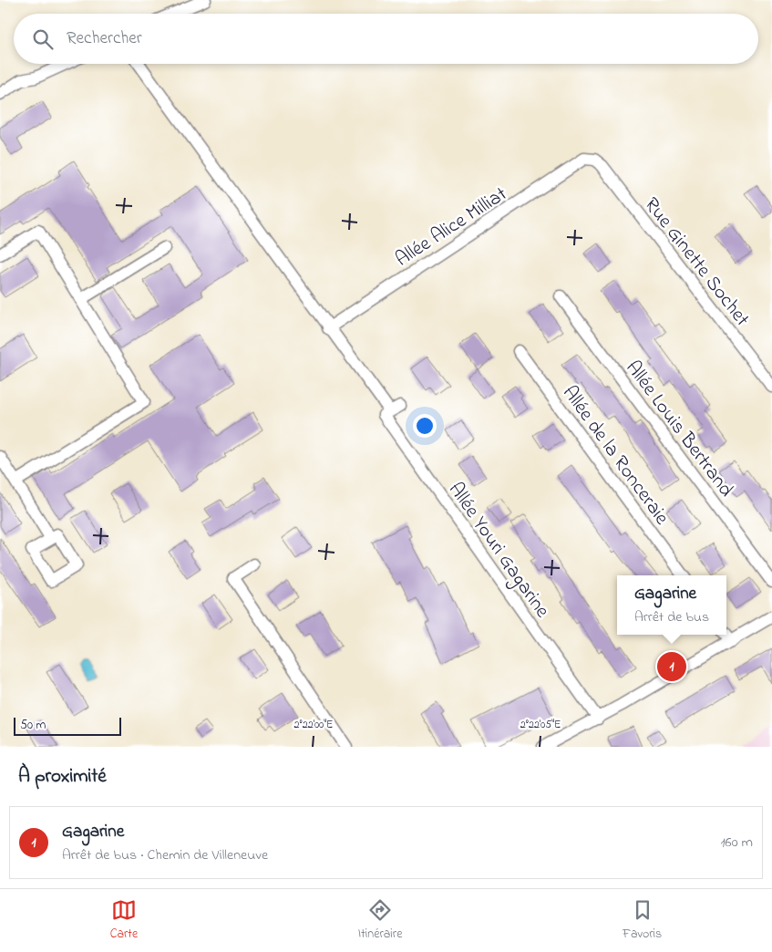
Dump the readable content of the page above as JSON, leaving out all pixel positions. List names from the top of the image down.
{
  "streets": {
    "street": [
      "Allée Alice Milliat",
      "Rue Ginette Sochet",
      "Allée Louis Bertrand",
      "Allée de la Ronceraie",
      "Allée Youri Gagarine"
    ]
  },
  "crossings": [
    ["Allée Alice Milliat", "Rue Ginette Sochet"],
    ["Allée Alice Milliat", "Allée Youri Gagarine"]
  ],
  "scale_bar": "50 m",
  "page": {
    "search": "Rechercher",
    "popup": ["Gagarine", "Arrêt de bus"],
    "pins": "1",
    "scale": "50 m",
    "heading": "À proximité",
    "list": [
      {
        "mark": "1",
        "name": "Gagarine",
        "note": "Arrêt de bus · Chemin de Villeneuve",
        "value": "160 m"
      }
    ],
    "nav": ["Carte", "Itinéraire", "Favoris"]
  },
  "coordinates": ["2°22'00\"E", "2°22'05\"E"]
}
